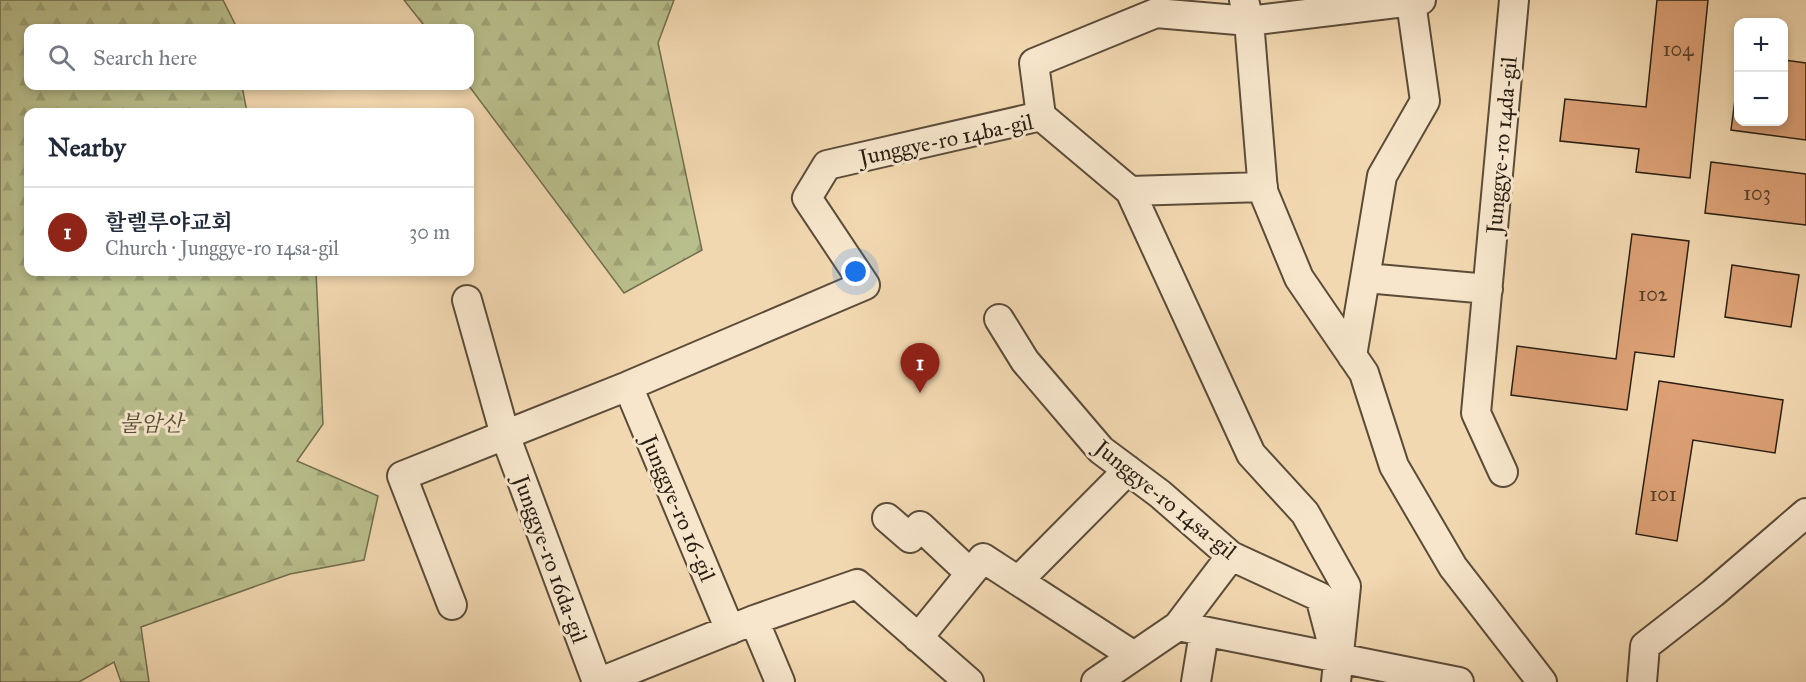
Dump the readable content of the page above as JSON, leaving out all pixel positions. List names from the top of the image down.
{
  "streets": {
    "street": [
      "Junggye-ro 14ba-gil",
      "Junggye-ro 14da-gil",
      "Junggye-ro 14sa-gil",
      "Junggye-ro 16-gil",
      "Junggye-ro 16da-gil"
    ]
  },
  "crossings": [
    ["Junggye-ro 14ba-gil", "Junggye-ro 14sa-gil"],
    ["Junggye-ro 14ba-gil", "Junggye-ro 16-gil"]
  ],
  "parks": ["불암산"],
  "house_numbers": [
    "104",
    "103",
    "102",
    "101"
  ],
  "page": {
    "map_buttons": ["+", "−"],
    "search": "Search here",
    "heading": "Nearby",
    "list": [
      {
        "mark": "1",
        "name": "할렐루야교회",
        "note": "Church · Junggye-ro 14sa-gil",
        "value": "30 m"
      }
    ],
    "pins": "1"
  }
}
